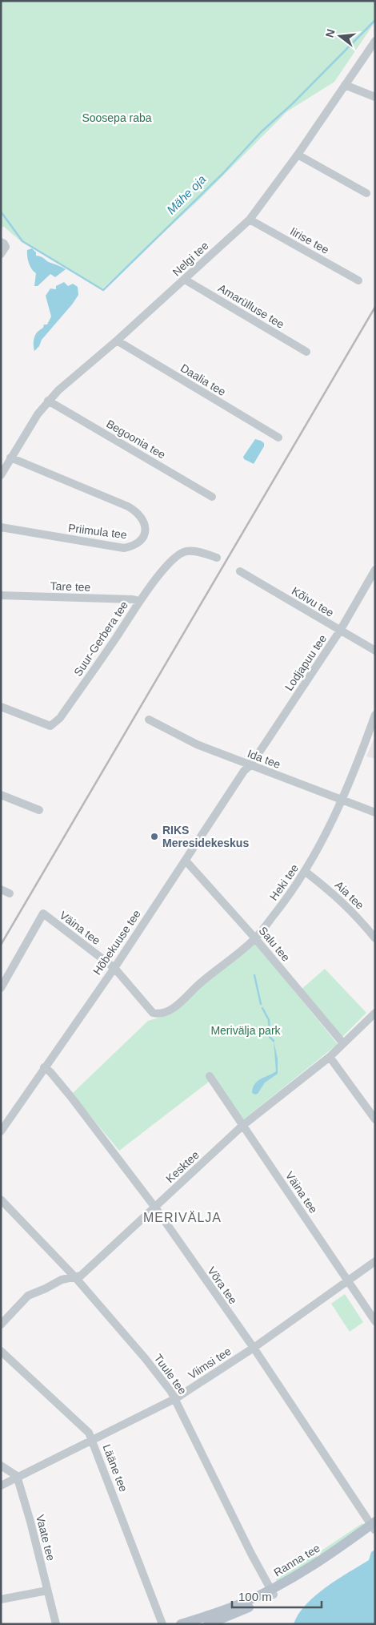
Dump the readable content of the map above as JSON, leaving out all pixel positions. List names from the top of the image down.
{
  "streets": {
    "main road": ["Ranna tee"],
    "street": [
      "Iirise tee",
      "Nelgi tee",
      "Amarülluse tee",
      "Daalia tee",
      "Begoonia tee",
      "Priimula tee",
      "Tare tee",
      "Kõivu tee",
      "Suur-Gerbera tee",
      "Lodjapuu tee",
      "Ida tee",
      "Heki tee",
      "Aia tee",
      "Väina tee",
      "Hõbekuuse tee",
      "Salu tee",
      "Kesktee",
      "Võra tee",
      "Viimsi tee",
      "Tuule tee",
      "Lääne tee",
      "Vaate tee"
    ]
  },
  "crossings": [
    ["Iirise tee", "Nelgi tee"],
    ["Nelgi tee", "Amarülluse tee"],
    ["Nelgi tee", "Daalia tee"],
    ["Nelgi tee", "Begoonia tee"],
    ["Nelgi tee", "Priimula tee"],
    ["Tare tee", "Suur-Gerbera tee"],
    ["Kõivu tee", "Lodjapuu tee"],
    ["Lodjapuu tee", "Ida tee"],
    ["Lodjapuu tee", "Hõbekuuse tee"],
    ["Ida tee", "Heki tee"],
    ["Ida tee", "Hõbekuuse tee"],
    ["Heki tee", "Aia tee"],
    ["Heki tee", "Väina tee"],
    ["Heki tee", "Salu tee"],
    ["Väina tee", "Hõbekuuse tee"],
    ["Väina tee", "Kesktee"],
    ["Väina tee", "Viimsi tee"],
    ["Hõbekuuse tee", "Salu tee"],
    ["Hõbekuuse tee", "Võra tee"],
    ["Salu tee", "Kesktee"],
    ["Kesktee", "Võra tee"],
    ["Kesktee", "Tuule tee"],
    ["Võra tee", "Viimsi tee"],
    ["Võra tee", "Ranna tee"],
    ["Viimsi tee", "Tuule tee"],
    ["Viimsi tee", "Lääne tee"],
    ["Viimsi tee", "Vaate tee"],
    ["Tuule tee", "Ranna tee"]
  ],
  "districts": ["MERIVÄLJA"],
  "water": ["Mähe oja"],
  "parks": ["Soosepa raba", "Merivälja park"],
  "places": ["RIKS Meresidekeskus"],
  "scale_bar": "100 m",
  "north": "left"
}
